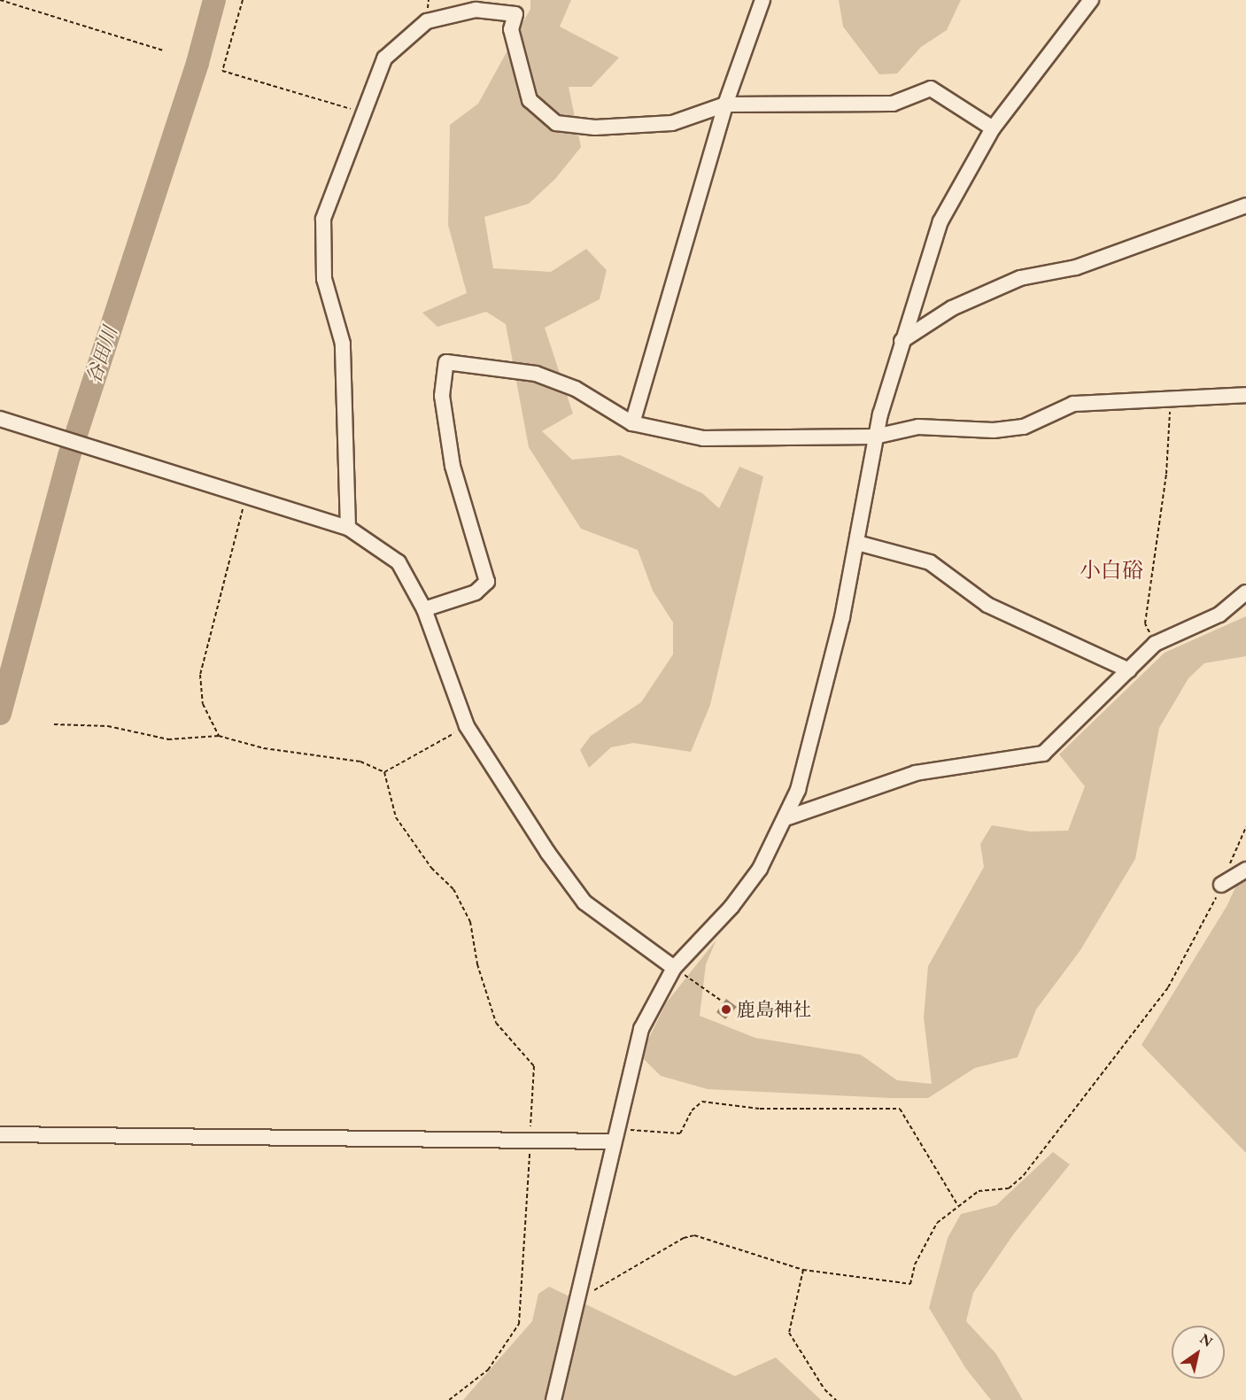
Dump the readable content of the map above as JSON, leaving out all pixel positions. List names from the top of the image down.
{
  "districts": ["小白硲"],
  "water": ["谷田川"],
  "places": ["鹿島神社"],
  "north": "top right"
}
